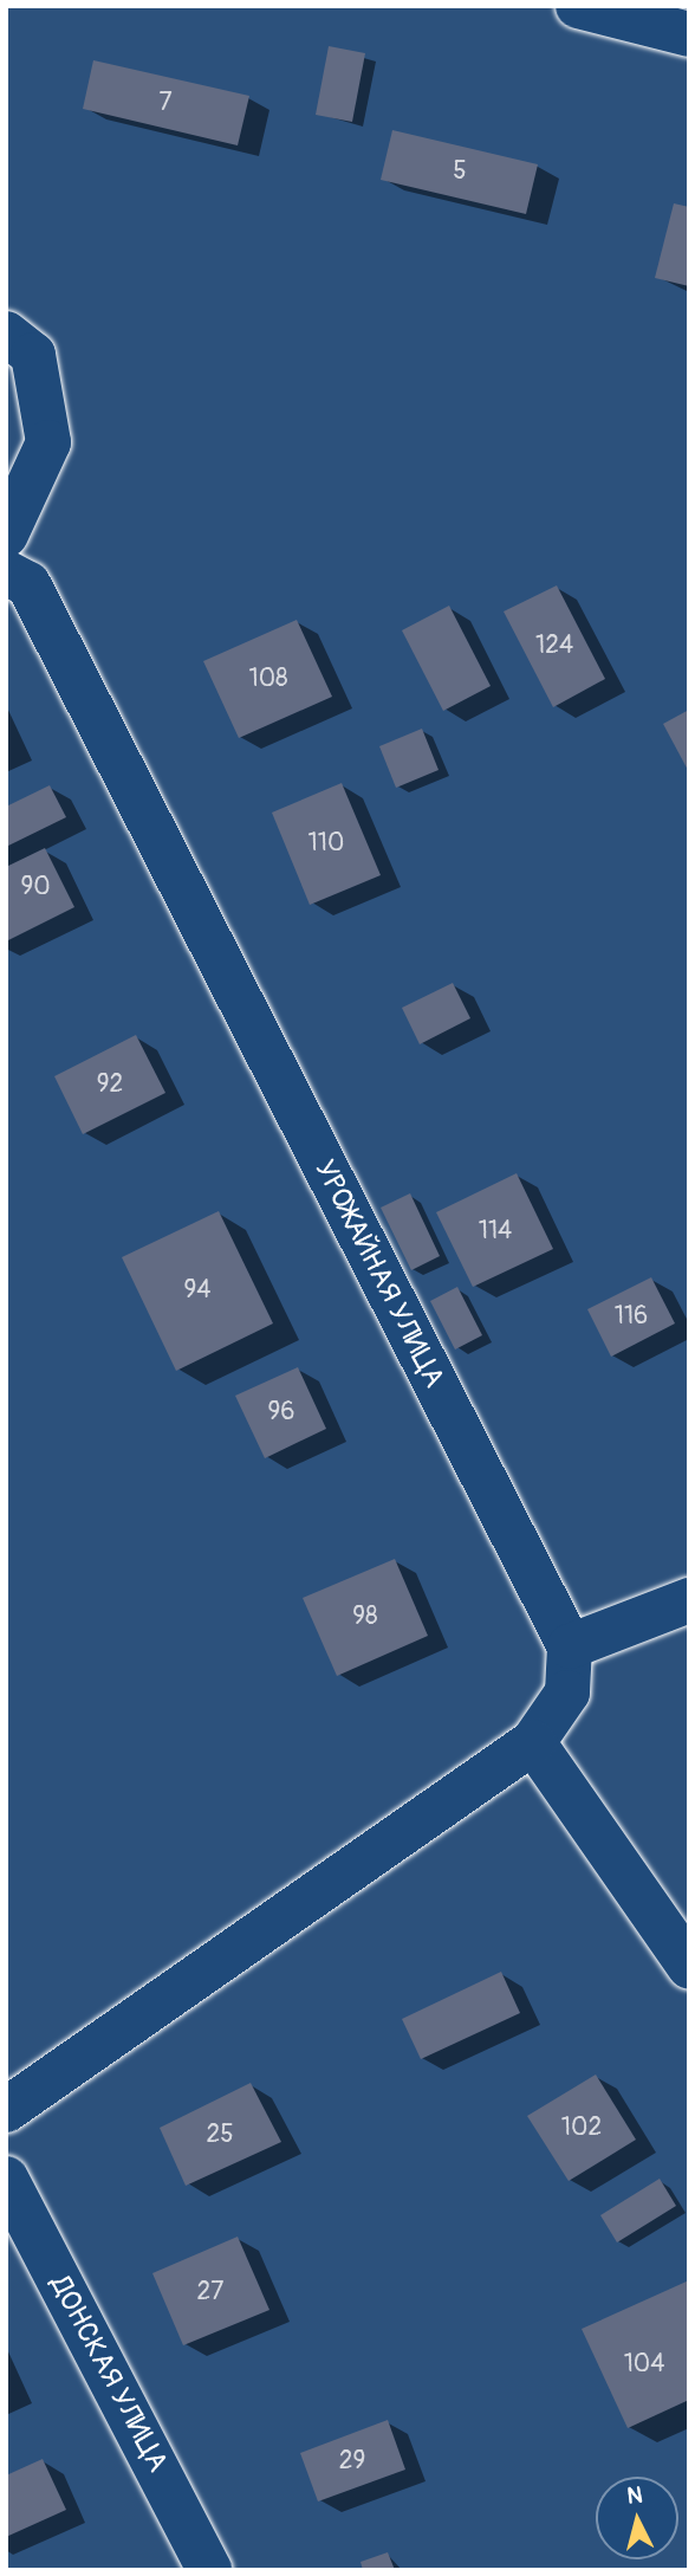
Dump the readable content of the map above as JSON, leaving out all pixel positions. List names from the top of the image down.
{
  "streets": {
    "street": ["УРОЖАЙНАЯ УЛИЦА", "ДОНСКАЯ УЛИЦА"]
  },
  "house_numbers": [
    "7",
    "5",
    "124",
    "108",
    "110",
    "90",
    "92",
    "114",
    "94",
    "116",
    "96",
    "98",
    "102",
    "25",
    "27",
    "104",
    "29"
  ],
  "north": "top"
}
